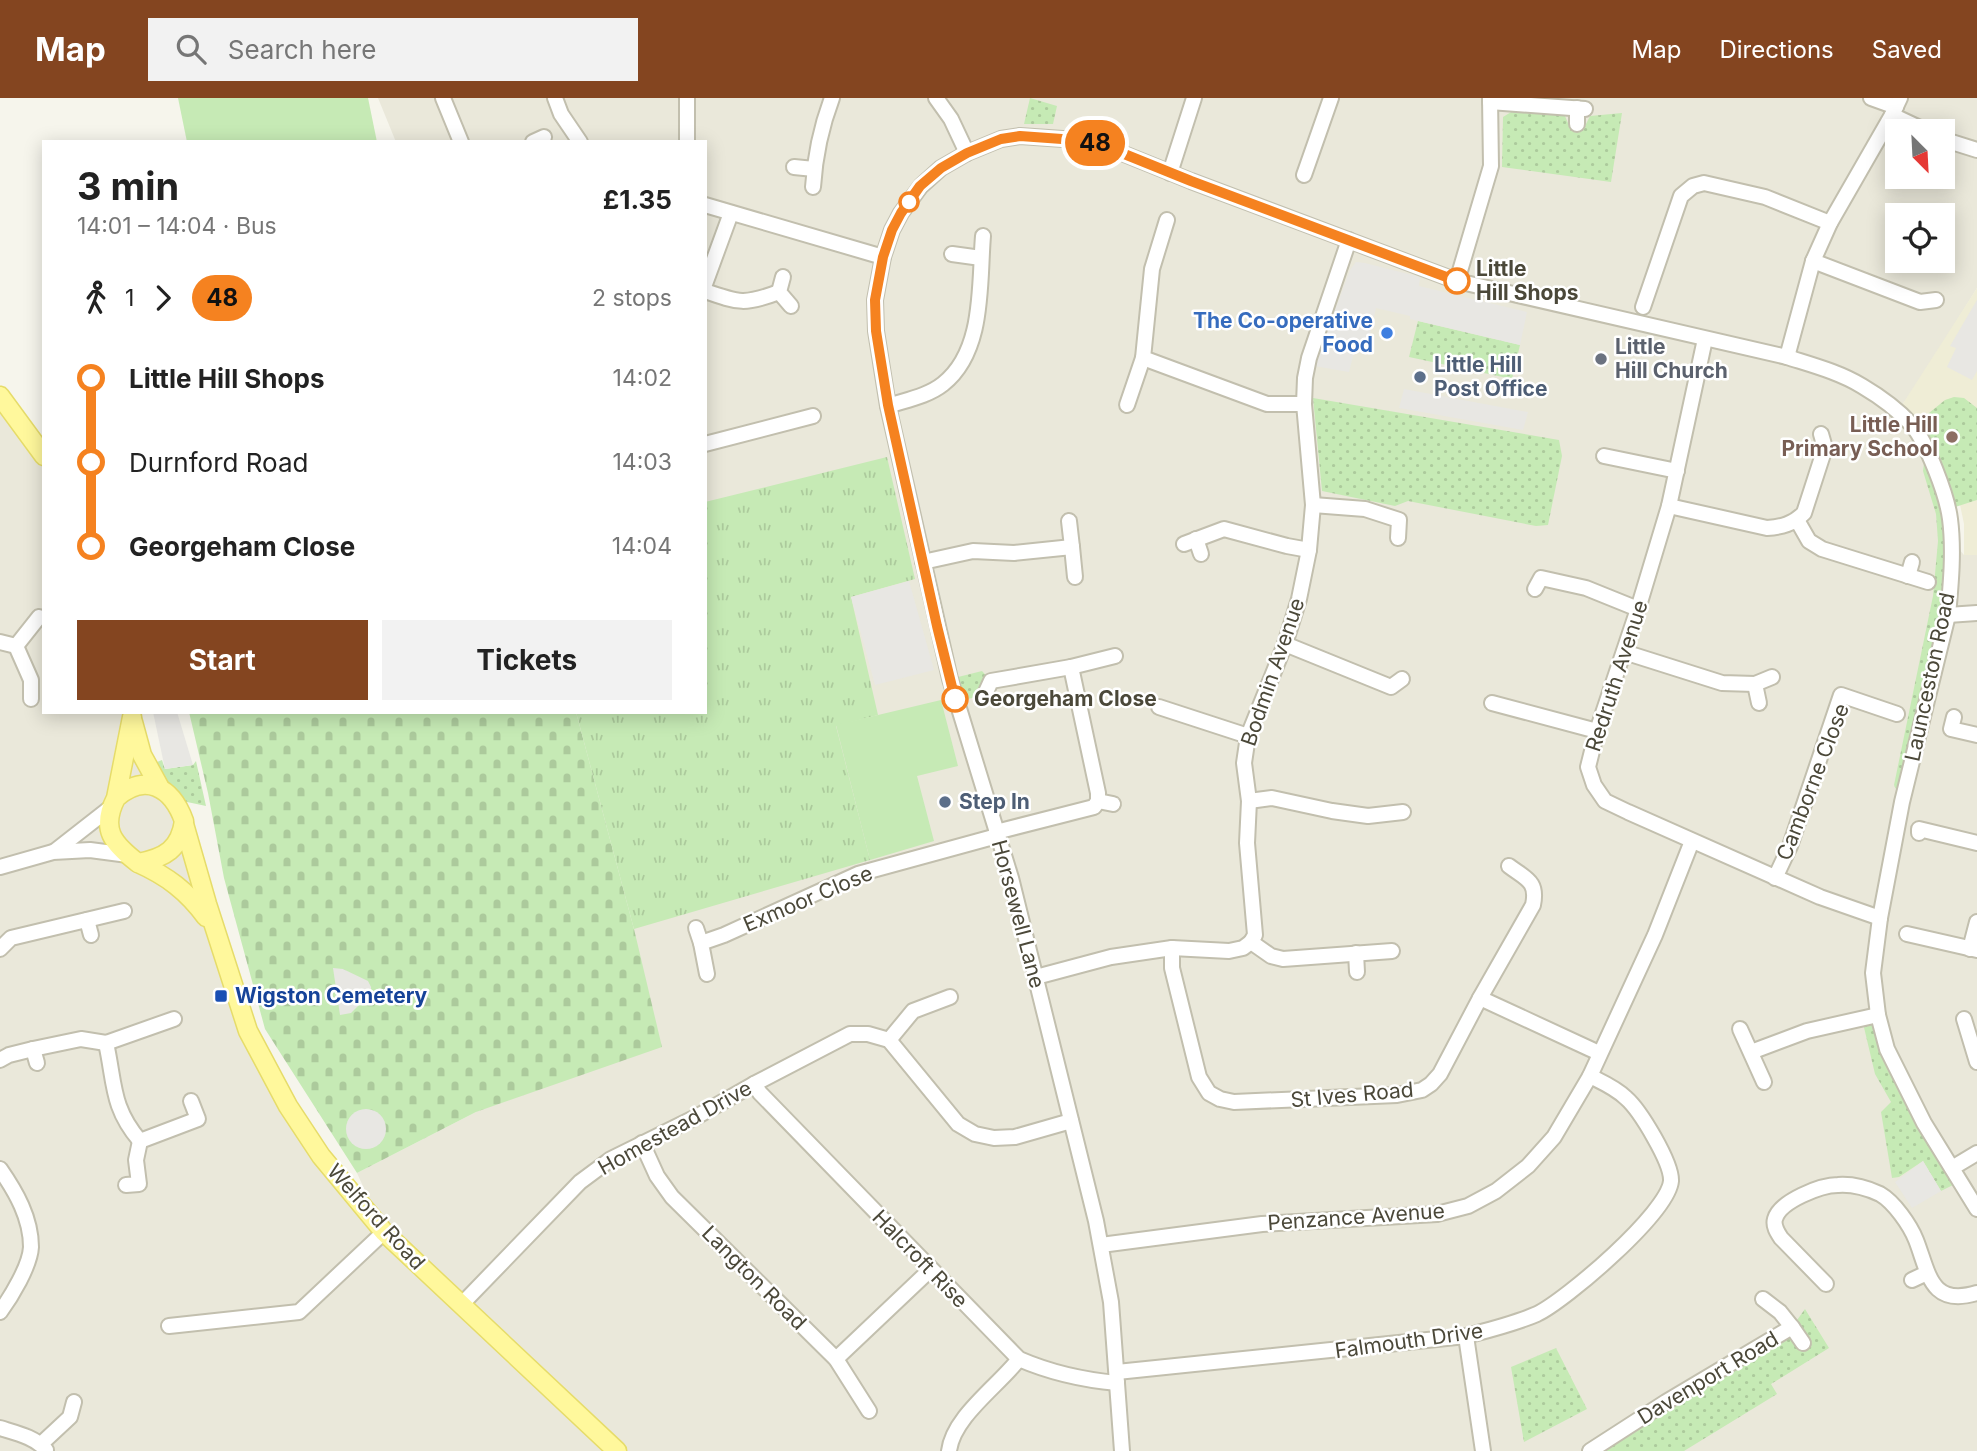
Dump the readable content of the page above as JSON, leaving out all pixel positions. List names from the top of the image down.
{
  "streets": {
    "main road": ["Welford Road"],
    "street": [
      "Bodmin Avenue",
      "Redruth Avenue",
      "Launceston Road",
      "Camborne Close",
      "Exmoor Close",
      "Horsewell Lane",
      "St Ives Road",
      "Homestead Drive",
      "Penzance Avenue",
      "Halcroft Rise",
      "Langton Road",
      "Falmouth Drive",
      "Davenport Road"
    ]
  },
  "crossings": [
    ["Bodmin Avenue", "Launceston Road"],
    ["Redruth Avenue", "Launceston Road"],
    ["Redruth Avenue", "Camborne Close"],
    ["Redruth Avenue", "Penzance Avenue"],
    ["Launceston Road", "Horsewell Lane"],
    ["Exmoor Close", "Horsewell Lane"],
    ["Horsewell Lane", "Penzance Avenue"],
    ["Horsewell Lane", "Halcroft Rise"],
    ["Horsewell Lane", "Falmouth Drive"],
    ["Homestead Drive", "Welford Road"],
    ["Homestead Drive", "Halcroft Rise"],
    ["Homestead Drive", "Langton Road"],
    ["Penzance Avenue", "Falmouth Drive"],
    ["Halcroft Rise", "Falmouth Drive"]
  ],
  "places": {
    "other": [
      "Little Hill Shops",
      "The Co-operative Food",
      "Little Hill Church",
      "Little Hill Post Office",
      "Little Hill Primary School",
      "Georgeham Close",
      "Step In"
    ],
    "transit": ["Wigston Cemetery"]
  },
  "lines": ["bus line 48"],
  "north": "bottom right",
  "page": {
    "header": "Map",
    "search": "Search here",
    "nav": ["Map", "Directions", "Saved"],
    "on_map": "48",
    "heading": ["3 min", "14:01 – 14:04 · Bus", "£1.35"],
    "legs": ["1", "48", "2 stops"],
    "list": [
      {
        "name": "Little Hill Shops",
        "value": "14:02"
      },
      {
        "name": "Durnford Road",
        "value": "14:03"
      },
      {
        "name": "Georgeham Close",
        "value": "14:04"
      }
    ],
    "buttons": ["Start", "Tickets"]
  }
}
